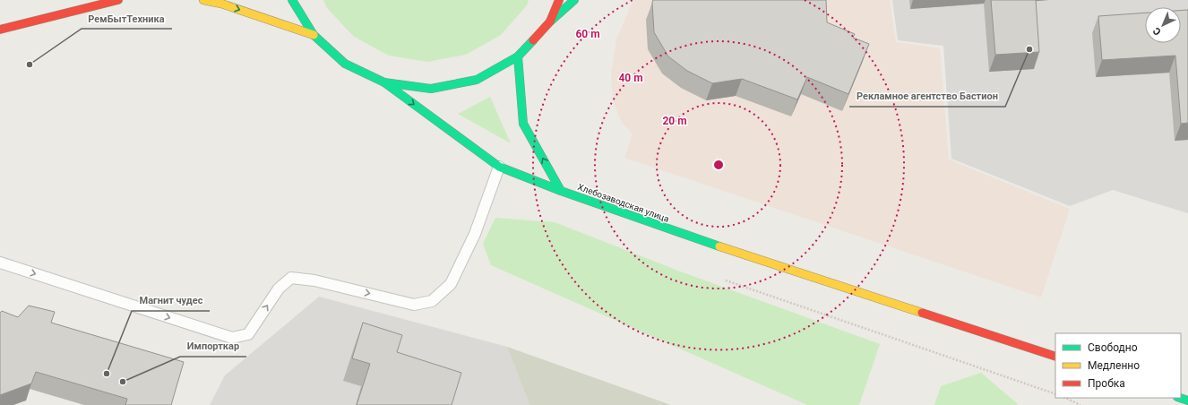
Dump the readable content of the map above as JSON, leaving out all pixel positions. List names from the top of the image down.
{
  "streets": {
    "main road": ["Хлебозаводская улица"]
  },
  "places": [
    "Рекламное агентство Бастион",
    "РемБытТехника",
    "Магнит чудес",
    "Импорткар"
  ],
  "legend": ["Свободно", "Медленно", "Пробка"],
  "north": "bottom left",
  "rings": ["60 m", "40 m", "20 m"]
}
